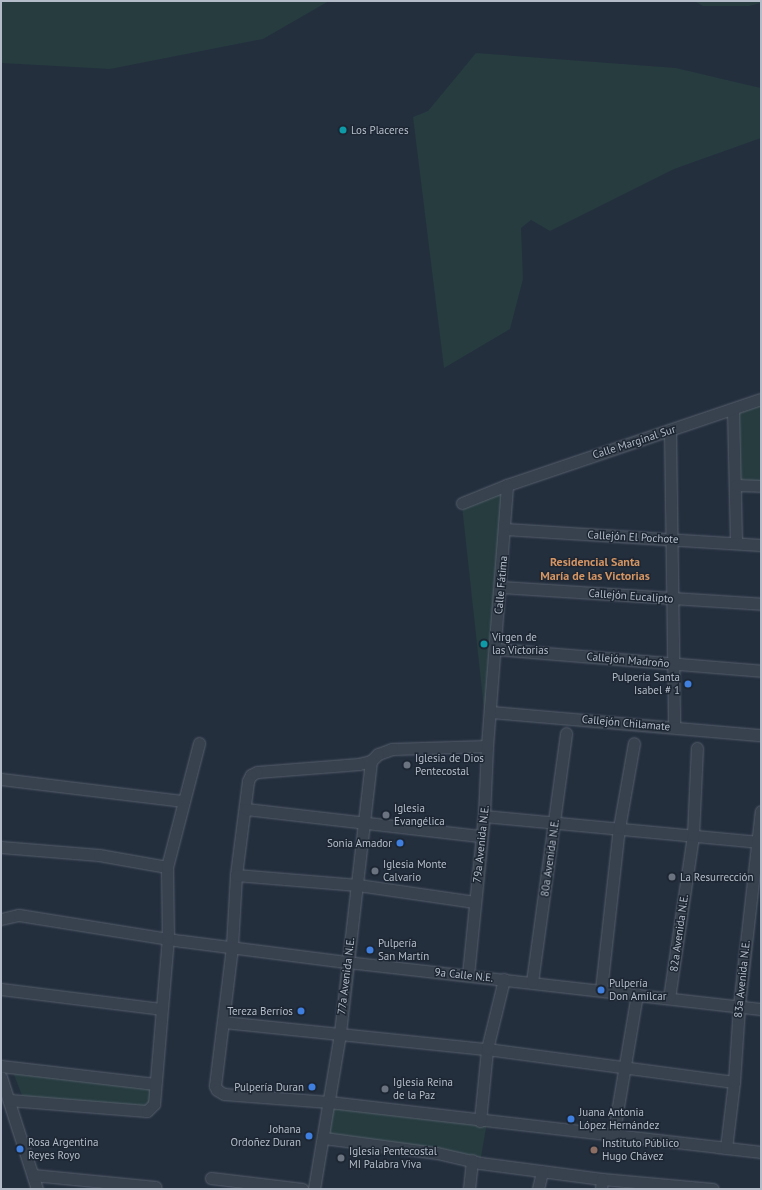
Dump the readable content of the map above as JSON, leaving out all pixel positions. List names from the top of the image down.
{
  "streets": {
    "street": [
      "Calle Marginal Sur",
      "Callejón El Pochote",
      "Calle Fátima",
      "Callejón Eucalipto",
      "Callejón Madroño",
      "Callejón Chilamate",
      "79a Avenida N.E.",
      "80a Avenida N.E.",
      "82a Avenida N.E.",
      "9a Calle N.E.",
      "77a Avenida N.E.",
      "83a Avenida N.E."
    ]
  },
  "crossings": [
    ["Calle Marginal Sur", "Calle Fátima"],
    ["Callejón El Pochote", "Calle Fátima"],
    ["Calle Fátima", "Callejón Eucalipto"],
    ["Calle Fátima", "Callejón Madroño"],
    ["Calle Fátima", "Callejón Chilamate"],
    ["Calle Fátima", "79a Avenida N.E."],
    ["Callejón Chilamate", "79a Avenida N.E."],
    ["79a Avenida N.E.", "9a Calle N.E."],
    ["80a Avenida N.E.", "9a Calle N.E."],
    ["82a Avenida N.E.", "9a Calle N.E."],
    ["9a Calle N.E.", "77a Avenida N.E."],
    ["9a Calle N.E.", "83a Avenida N.E."]
  ],
  "districts": ["Residencial Santa María de las Victorias"],
  "places": [
    "Los Placeres",
    "Virgen de las Victorias",
    "Pulpería Santa Isabel # 1",
    "Iglesia de Dios Pentecostal",
    "Iglesia Evangélica",
    "Sonia Amador",
    "Iglesia Monte Calvario",
    "La Resurrección",
    "Pulpería San Martín",
    "Pulpería Don Amílcar",
    "Tereza Berríos",
    "Pulpería Duran",
    "Iglesia Reina de la Paz",
    "Juana Antonia López Hernández",
    "Johana Ordoñez Duran",
    "Rosa Argentina Reyes Royo",
    "Instituto Público Hugo Chávez",
    "Iglesia Pentecostal MI Palabra Viva"
  ]
}
